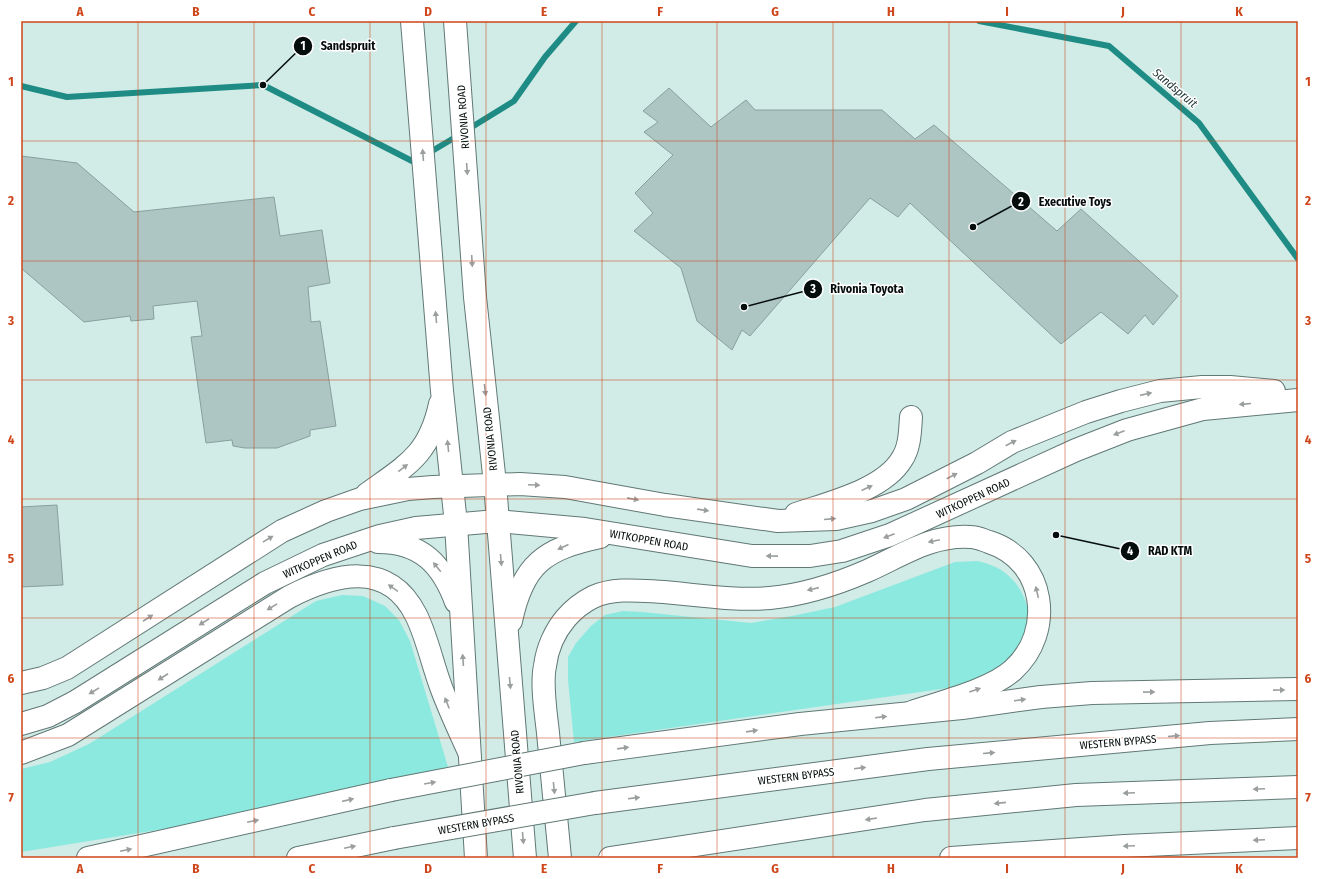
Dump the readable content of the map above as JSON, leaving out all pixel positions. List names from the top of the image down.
{
  "streets": {
    "main road": ["RIVONIA ROAD", "WITKOPPEN ROAD", "WESTERN BYPASS"]
  },
  "crossings": [
    ["RIVONIA ROAD", "WITKOPPEN ROAD"]
  ],
  "water": ["Sandspruit"],
  "places": [
    "Sandspruit",
    "Executive Toys",
    "Rivonia Toyota",
    "RAD KTM"
  ],
  "grid": {
    "columns": [
      "A",
      "B",
      "C",
      "D",
      "E",
      "F",
      "G",
      "H",
      "I",
      "J",
      "K"
    ],
    "rows": [
      "1",
      "2",
      "3",
      "4",
      "5",
      "6",
      "7"
    ]
  }
}
